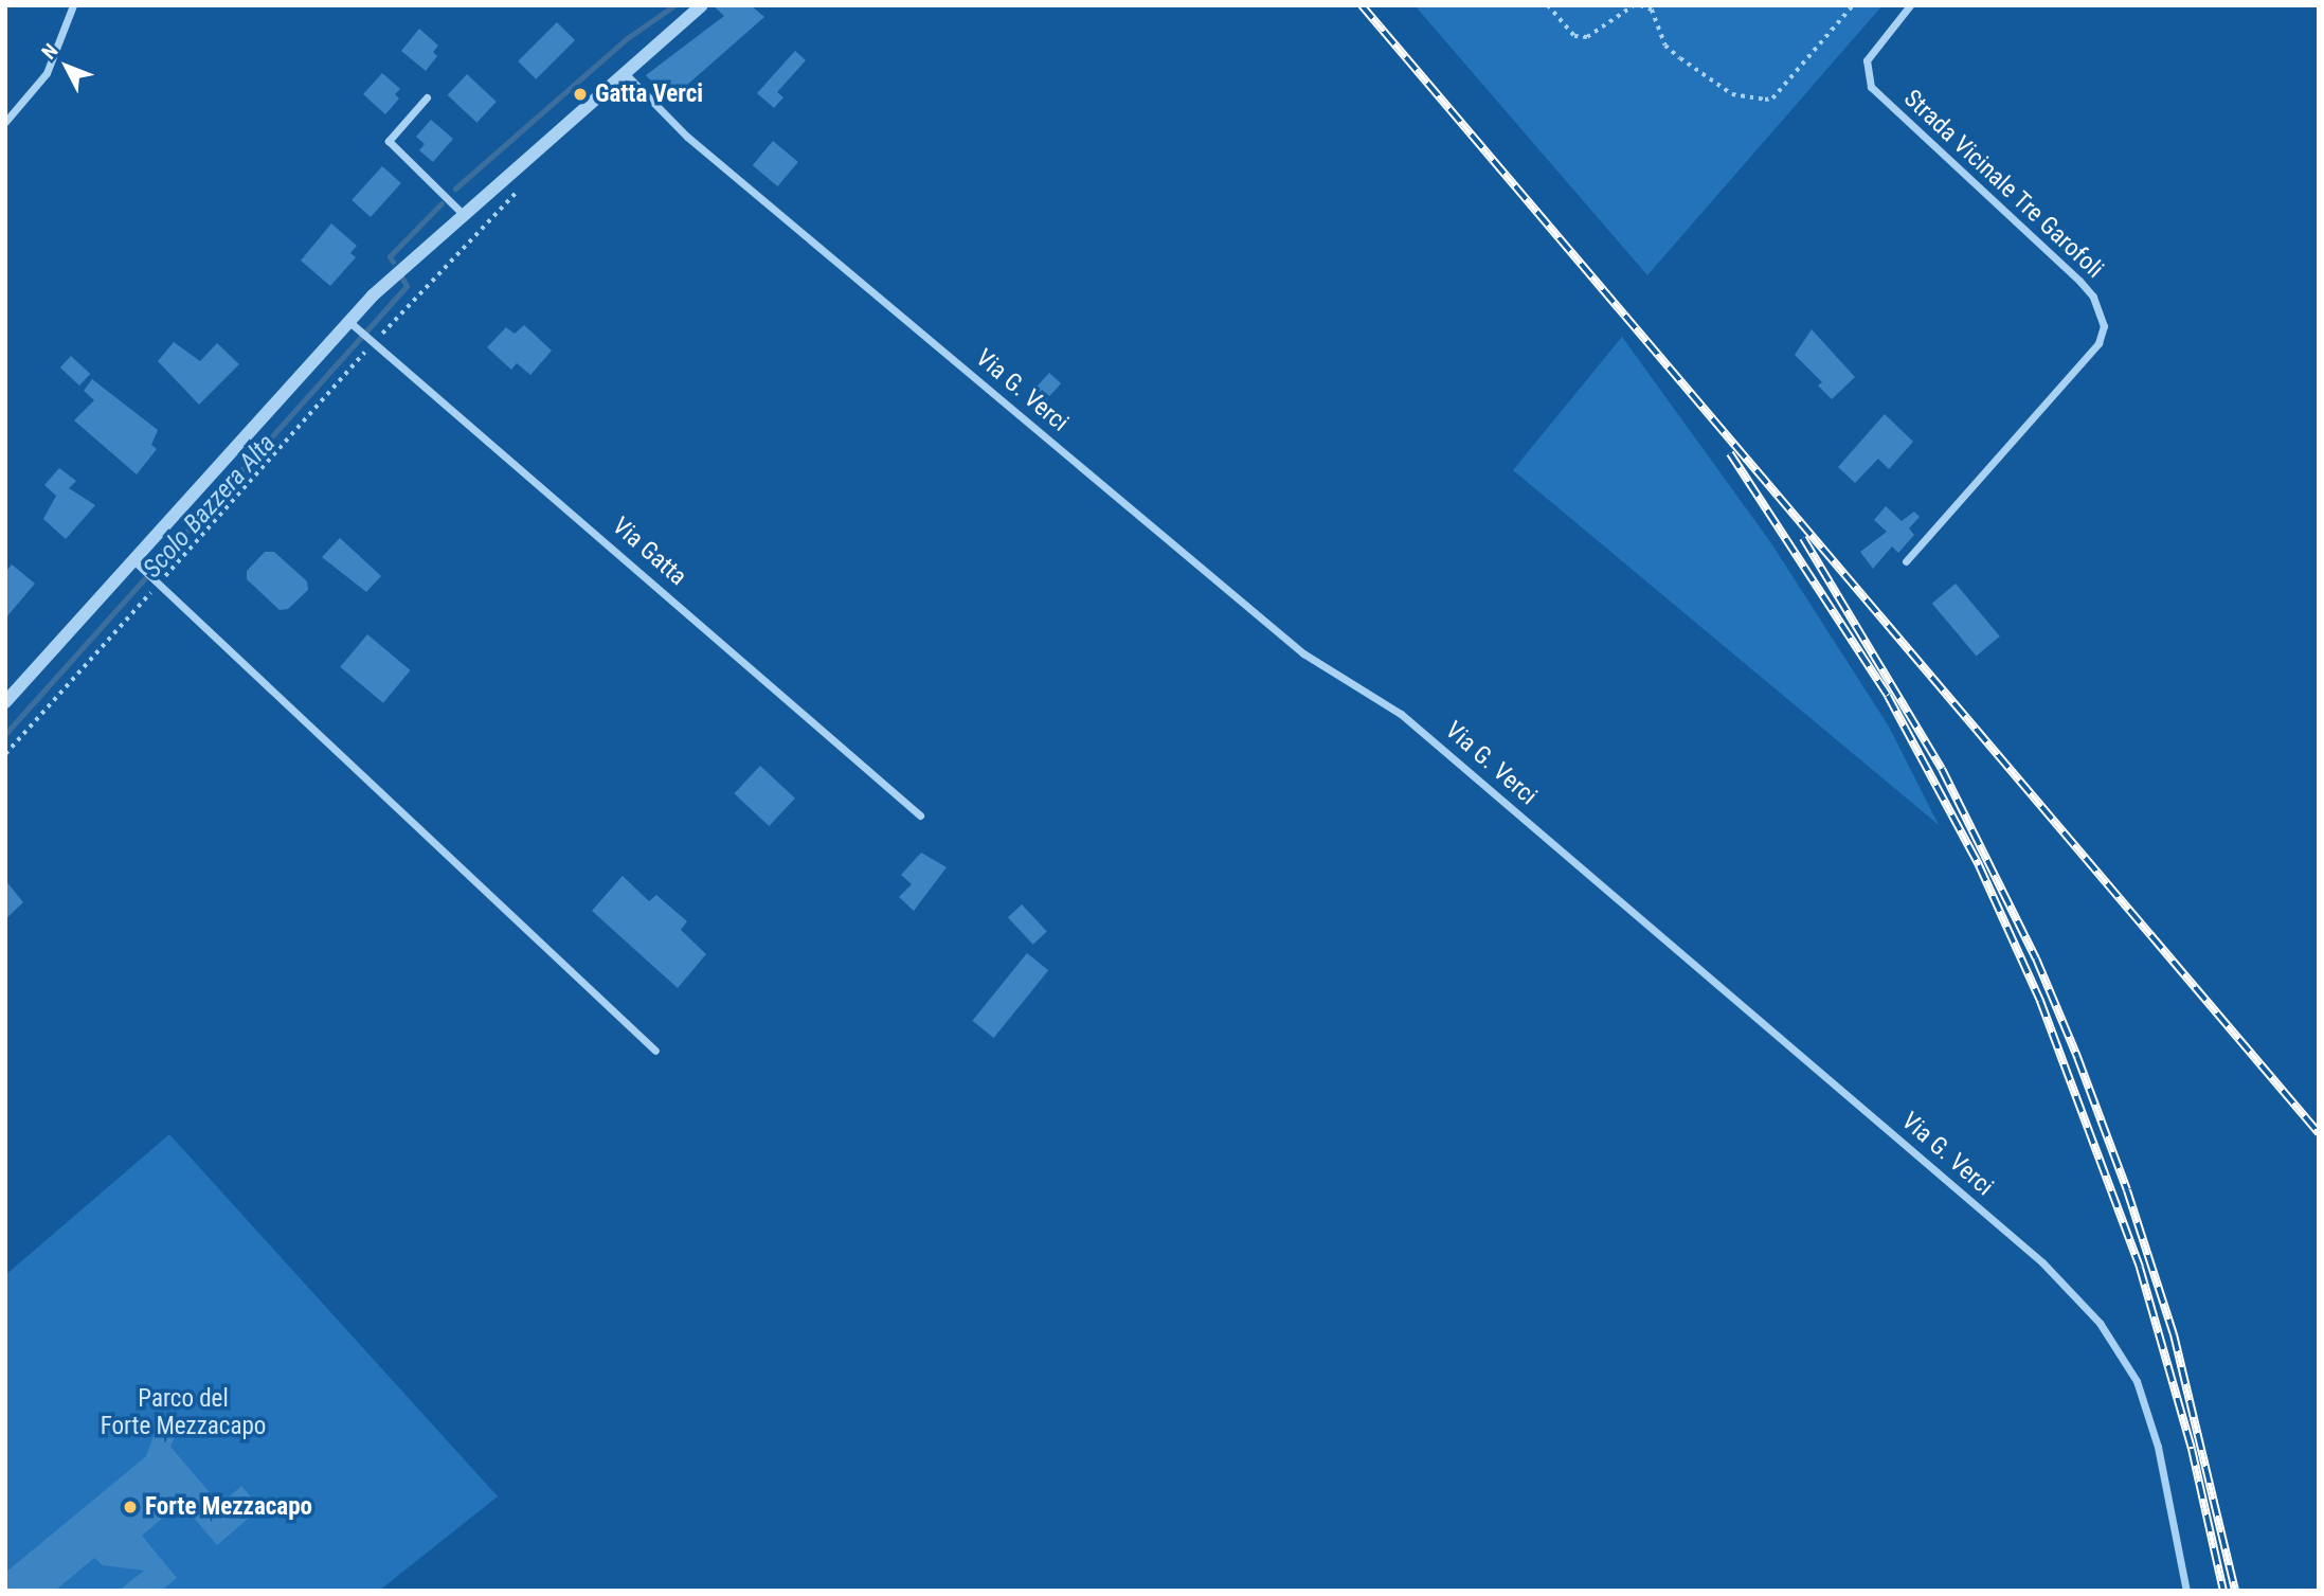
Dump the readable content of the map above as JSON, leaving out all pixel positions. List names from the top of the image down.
{
  "streets": {
    "street": ["Strada Vicinale Tre Garofoli", "Via G. Verci", "Via Gatta"]
  },
  "water": ["Scolo Bazzera Alta"],
  "parks": ["Parco del Forte Mezzacapo"],
  "places": ["Gatta Verci", "Forte Mezzacapo"],
  "north": "top left"
}
